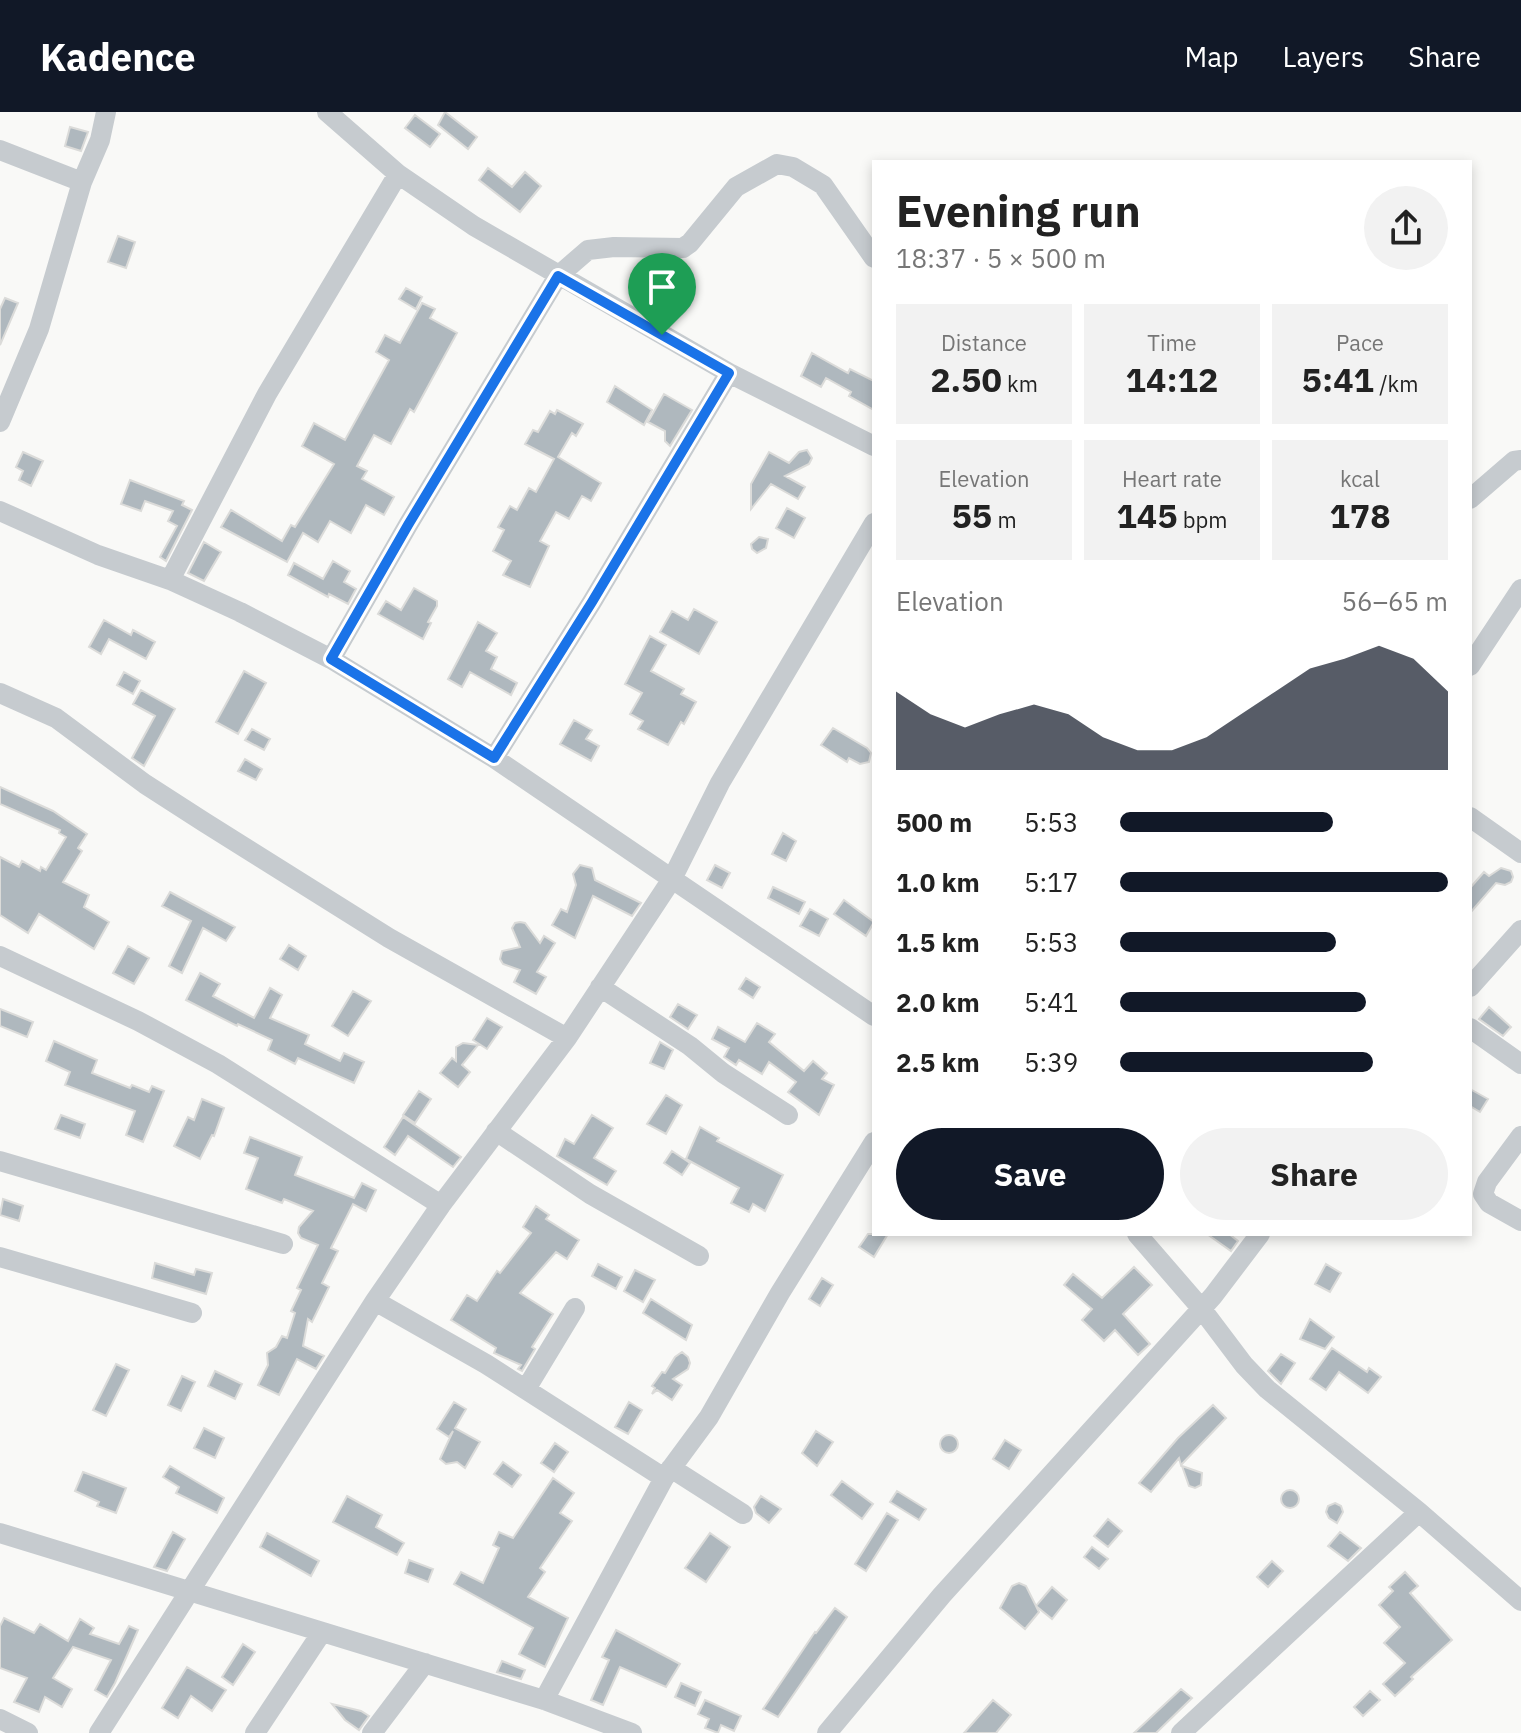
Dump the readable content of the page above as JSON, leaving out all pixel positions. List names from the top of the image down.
{
  "page": {
    "header": "Kadence",
    "nav": ["Map", "Layers", "Share"],
    "heading": ["Evening run", "18:37 · 5 × 500 m"],
    "stats": [
      ["Distance", "2.50 km"],
      ["Time", "14:12"],
      ["Pace", "5:41 /km"],
      ["Elevation", "55 m"],
      ["Heart rate", "145 bpm"],
      ["kcal", "178"]
    ],
    "chart": ["Elevation", "56–65 m"],
    "list": [
      {
        "name": "500 m",
        "note": "5:53"
      },
      {
        "name": "1.0 km",
        "note": "5:17"
      },
      {
        "name": "1.5 km",
        "note": "5:53"
      },
      {
        "name": "2.0 km",
        "note": "5:41"
      },
      {
        "name": "2.5 km",
        "note": "5:39"
      }
    ],
    "buttons": ["Save", "Share"]
  }
}
